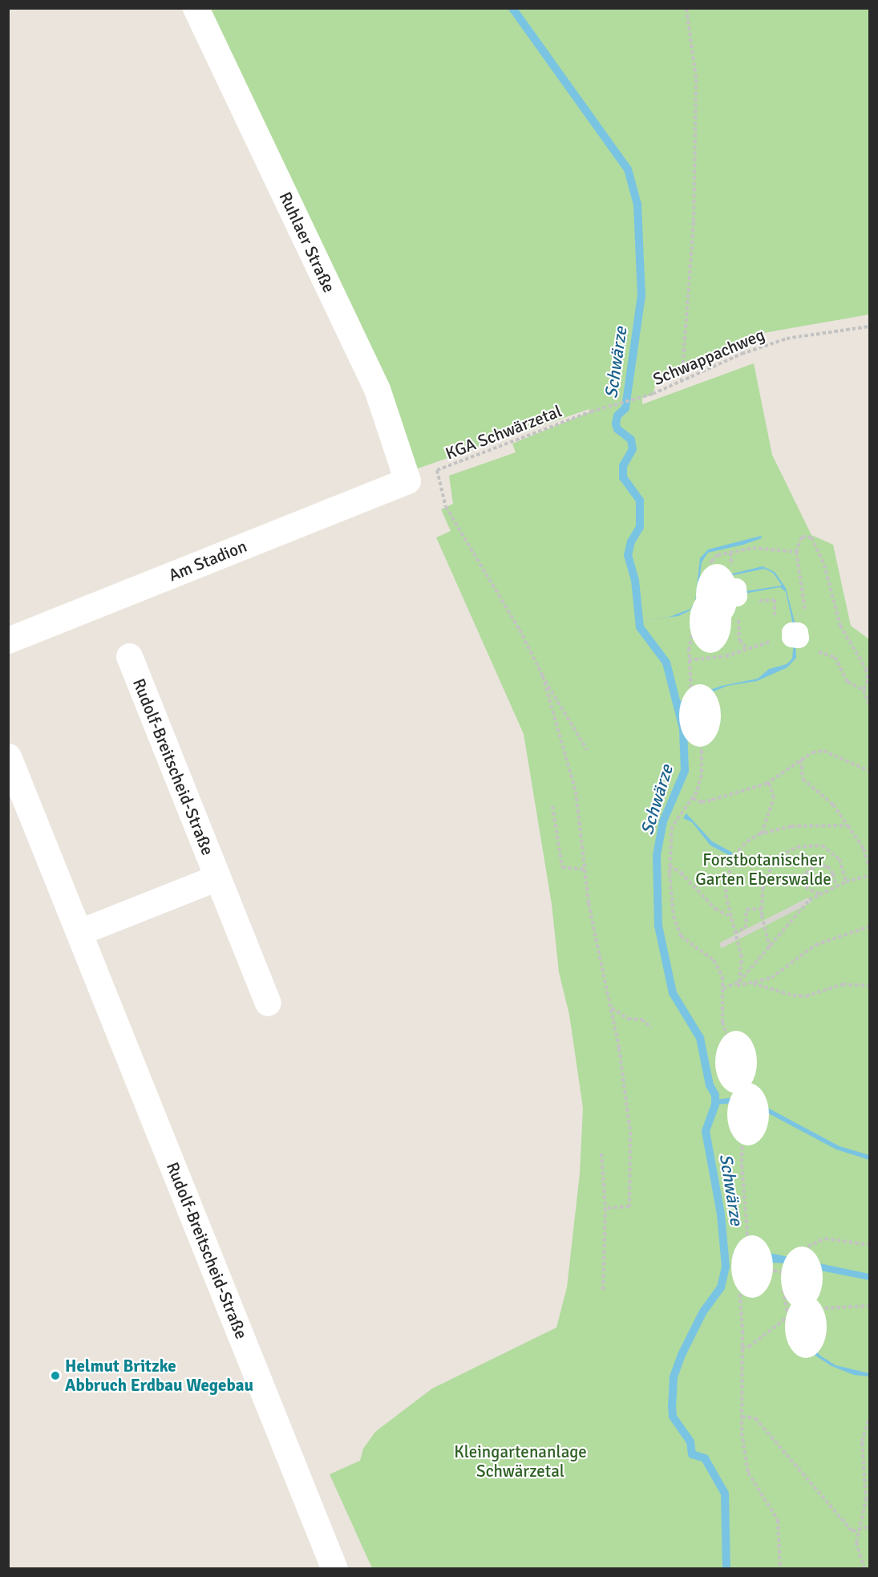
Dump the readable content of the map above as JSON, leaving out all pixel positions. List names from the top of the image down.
{
  "streets": {
    "street": ["Ruhlaer Straße", "Am Stadion", "Rudolf-Breitscheid-Straße"],
    "path": ["Schwappachweg", "KGA Schwärzetal"]
  },
  "crossings": [
    ["Ruhlaer Straße", "KGA Schwärzetal"],
    ["Ruhlaer Straße", "Am Stadion"],
    ["Schwappachweg", "KGA Schwärzetal"],
    ["KGA Schwärzetal", "Am Stadion"]
  ],
  "water": ["Schwärze"],
  "parks": ["Forstbotanischer Garten Eberswalde", "Kleingartenanlage Schwärzetal"],
  "places": ["Helmut Britzke Abbruch Erdbau Wegebau"]
}
